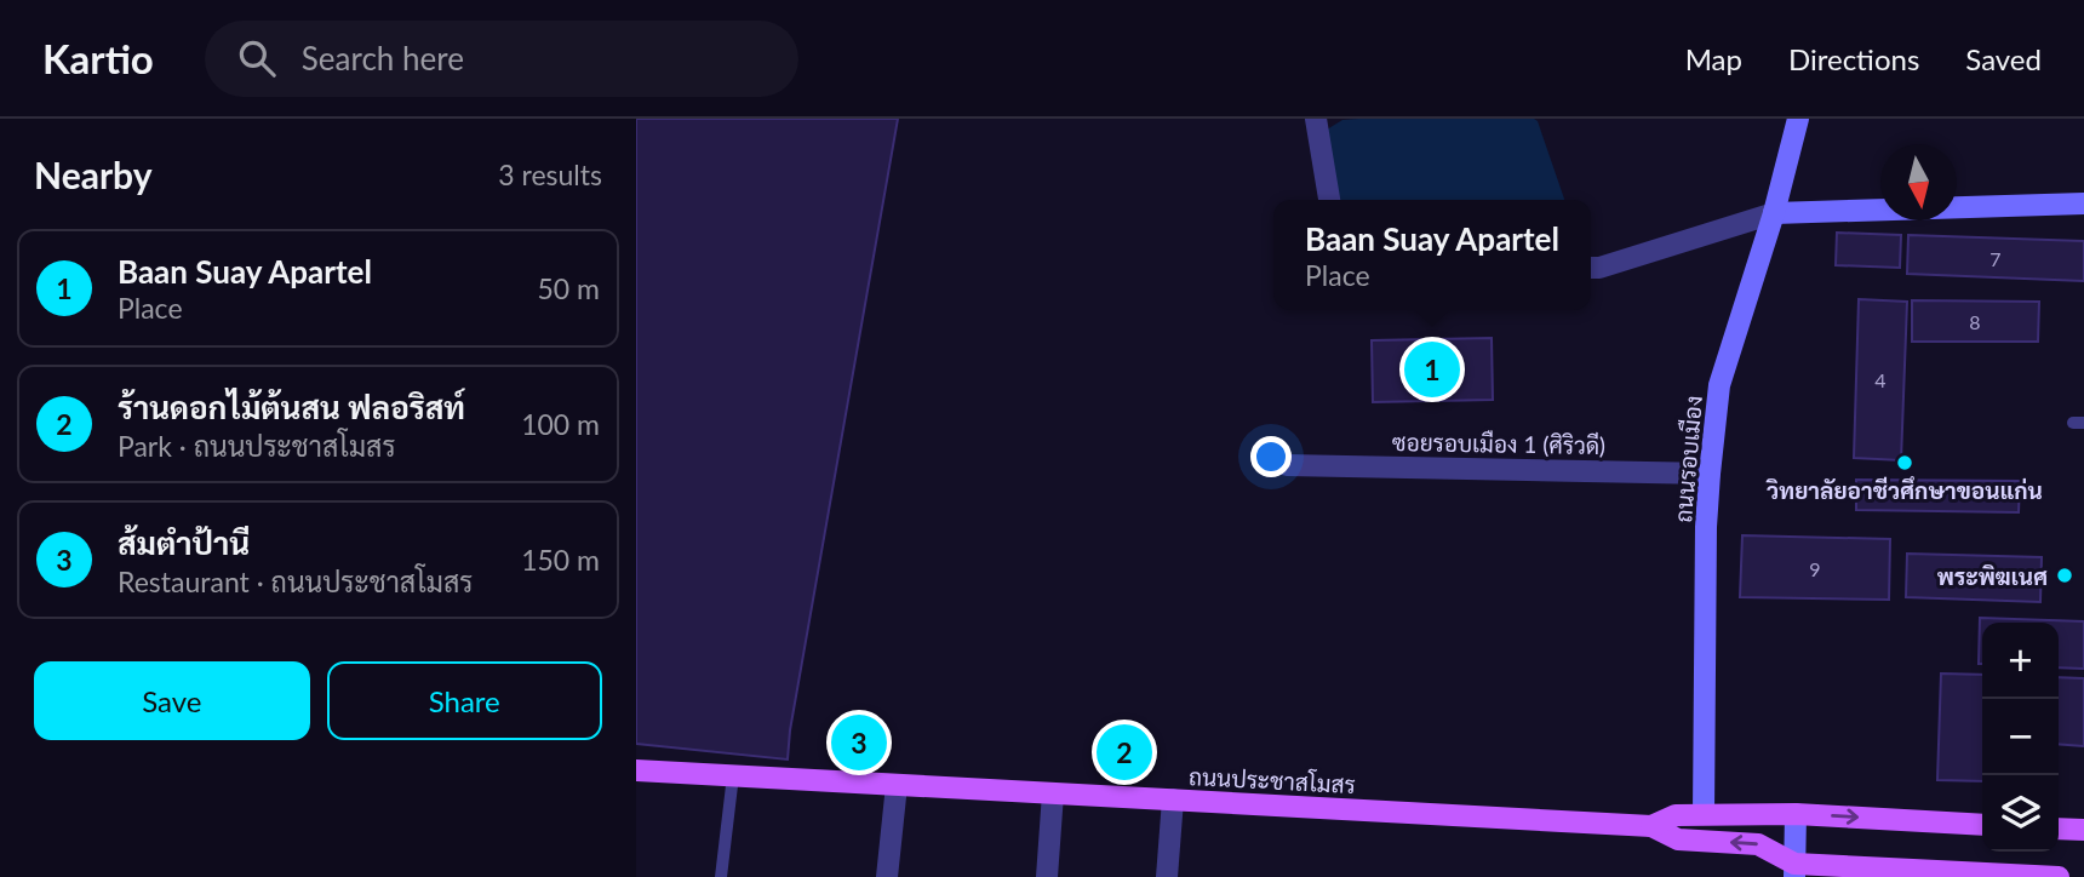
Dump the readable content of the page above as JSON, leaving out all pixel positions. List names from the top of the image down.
{
  "streets": {
    "main road": ["ถนนประชาสโมสร"],
    "street": ["ซอยรอบเมือง 1 (ศิริวดี)", "ถนนรอบเมือง"]
  },
  "crossings": [
    ["ซอยรอบเมือง 1 (ศิริวดี)", "ถนนรอบเมือง"],
    ["ถนนรอบเมือง", "ถนนประชาสโมสร"]
  ],
  "places": ["วิทยาลัยอาชีวศึกษาขอนแก่น", "พระพิฆเนศ"],
  "house_numbers": [
    "7",
    "8",
    "4",
    "9"
  ],
  "north": "bottom",
  "page": {
    "header": "Kartio",
    "search": "Search here",
    "nav": ["Map", "Directions", "Saved"],
    "heading": ["Nearby", "3 results"],
    "popup": ["Baan Suay Apartel", "Place"],
    "list": [
      {
        "mark": "1",
        "name": "Baan Suay Apartel",
        "note": "Place",
        "value": "50 m"
      },
      {
        "mark": "2",
        "name": "ร้านดอกไม้ต้นสน ฟลอริสท์",
        "note": "Park · ถนนประชาสโมสร",
        "value": "100 m"
      },
      {
        "mark": "3",
        "name": "ส้มตำป้านี",
        "note": "Restaurant · ถนนประชาสโมสร",
        "value": "150 m"
      }
    ],
    "pins": ["1", "3", "2"],
    "map_buttons": ["+", "−"],
    "buttons": ["Save", "Share"]
  }
}
